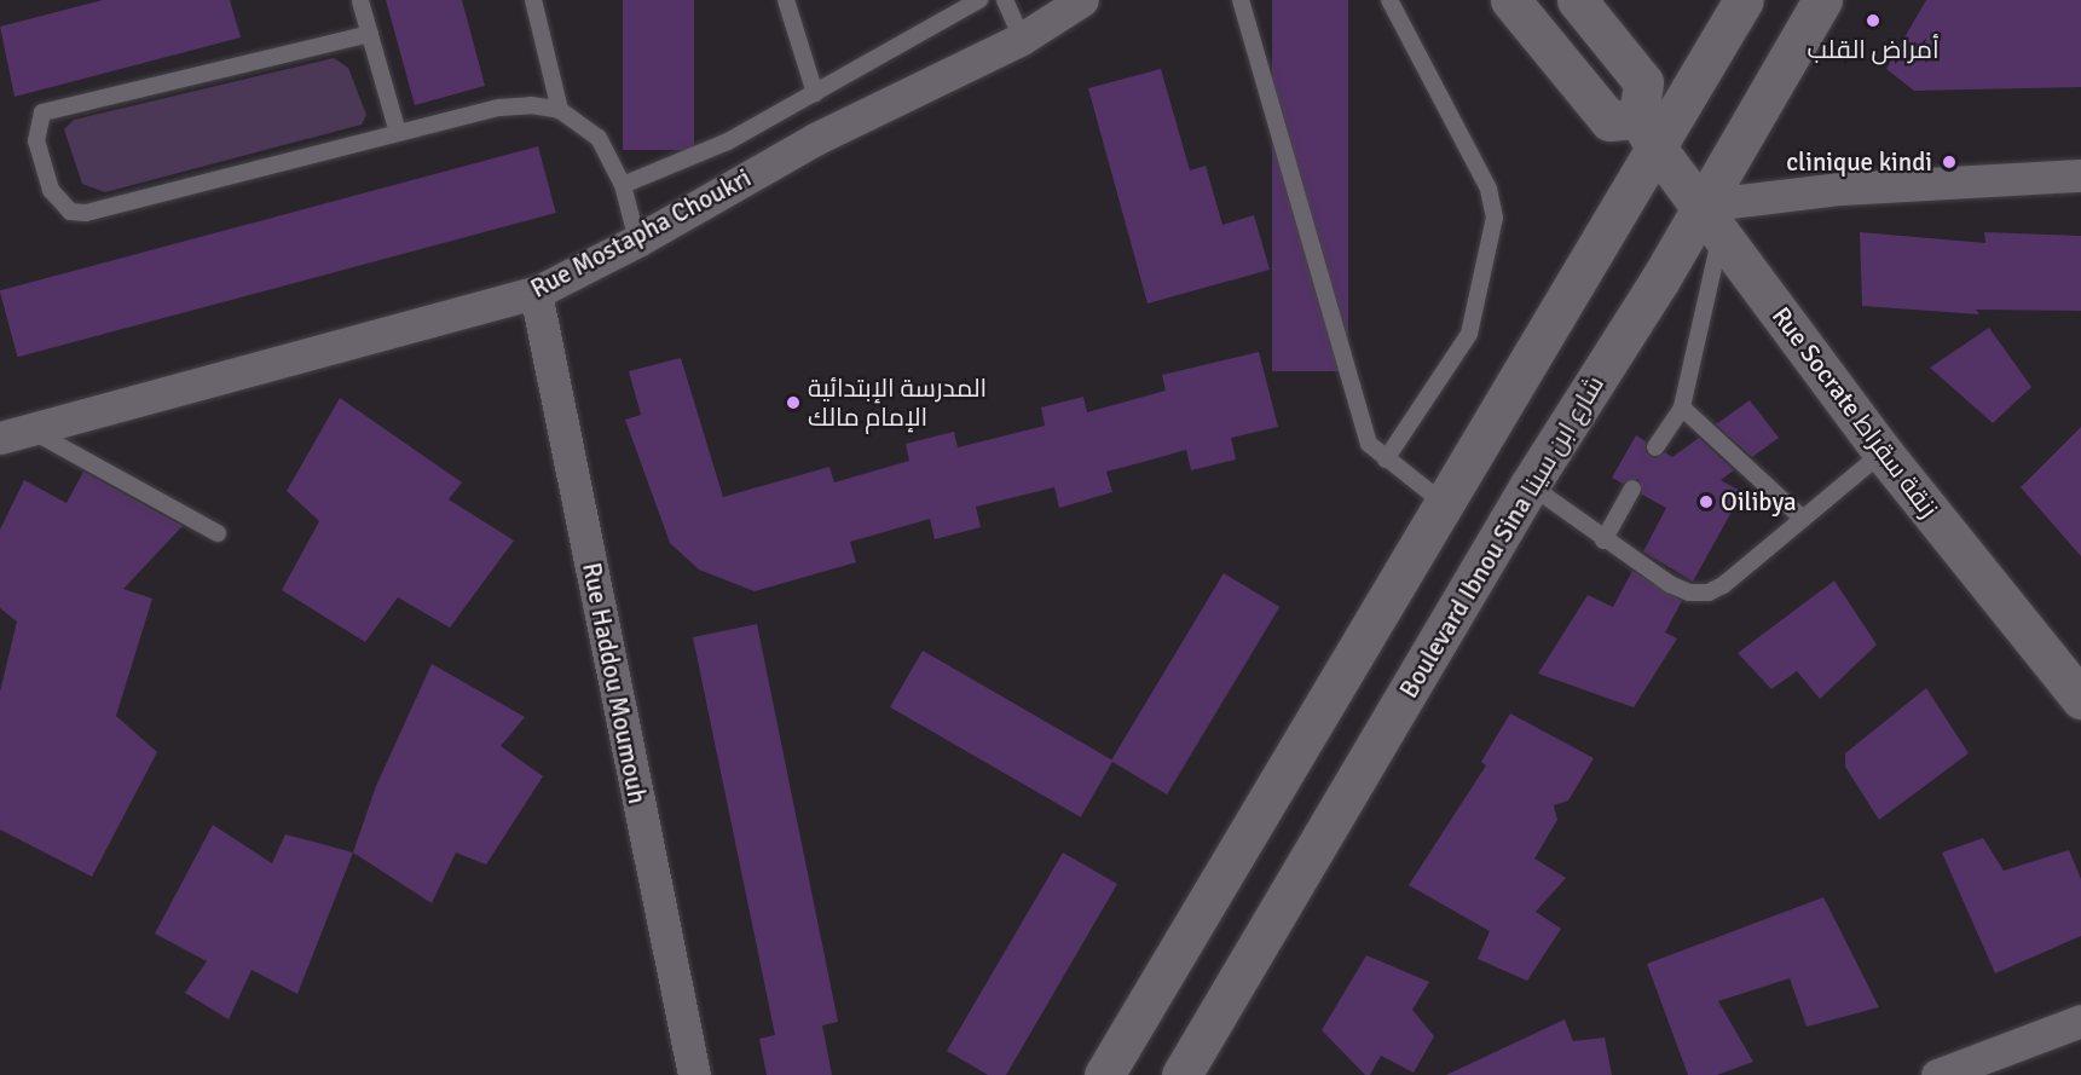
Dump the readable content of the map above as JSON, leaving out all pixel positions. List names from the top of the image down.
{
  "streets": {
    "main road": ["Rue Socrate زنقة سقراط", "Boulevard Ibnou Sina شارع ابن سينا"],
    "street": ["Rue Mostapha Choukri", "Rue Haddou Moumouh"]
  },
  "crossings": [
    ["Rue Mostapha Choukri", "Rue Haddou Moumouh"],
    ["Rue Socrate زنقة سقراط", "Boulevard Ibnou Sina شارع ابن سينا"]
  ],
  "places": [
    "أمراض القلب",
    "clinique kindi",
    "المدرسة الإبتدائية الإمام مالك",
    "Oilibya"
  ]
}
